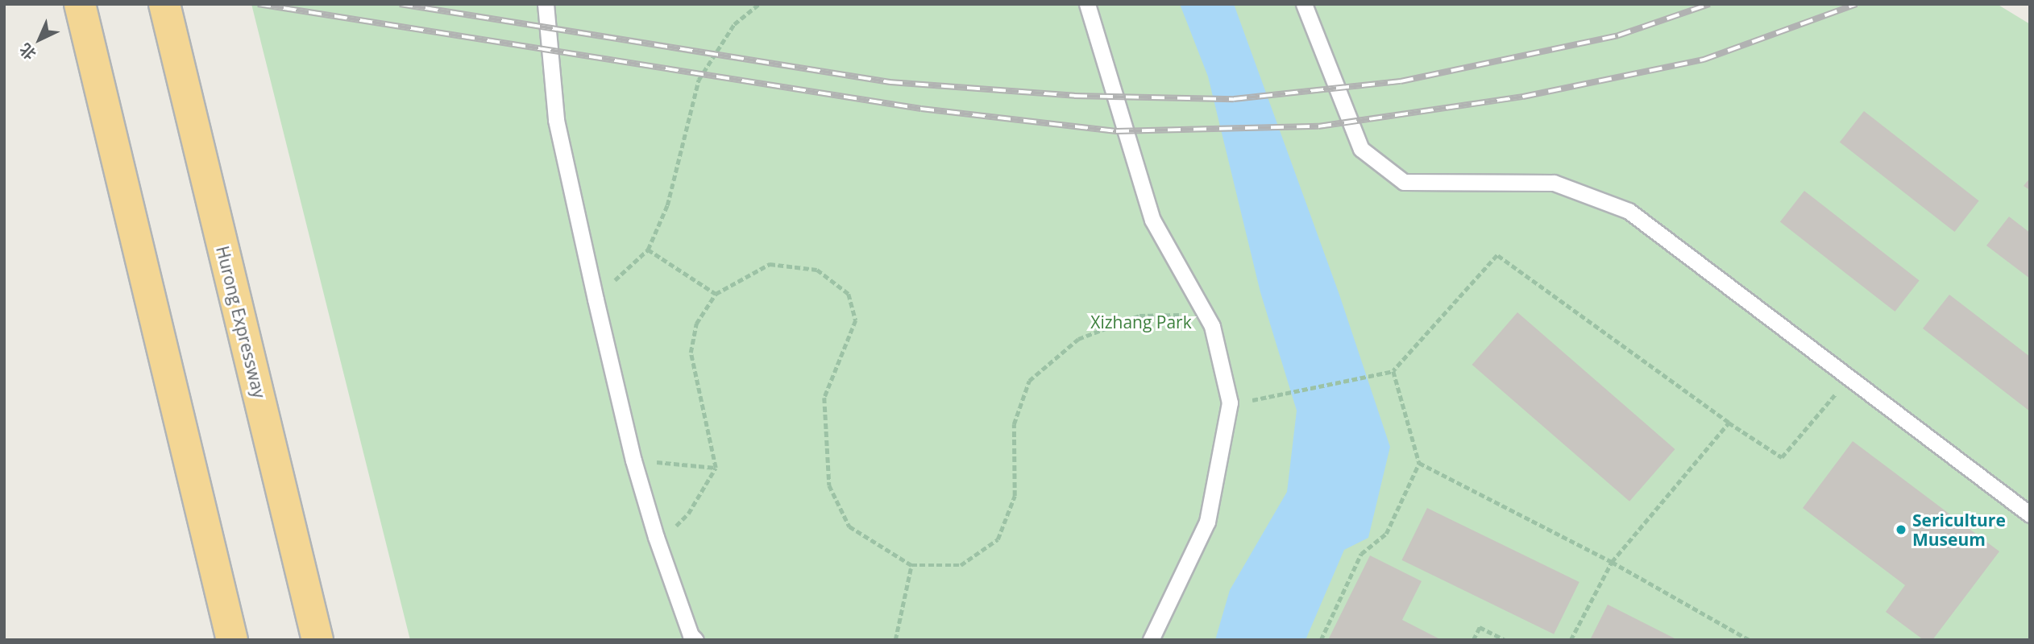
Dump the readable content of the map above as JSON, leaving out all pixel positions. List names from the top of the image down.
{
  "streets": {
    "highway": ["Hurong Expressway"]
  },
  "parks": ["Xizhang Park"],
  "places": ["Sericulture Museum"],
  "north": "bottom left"
}
